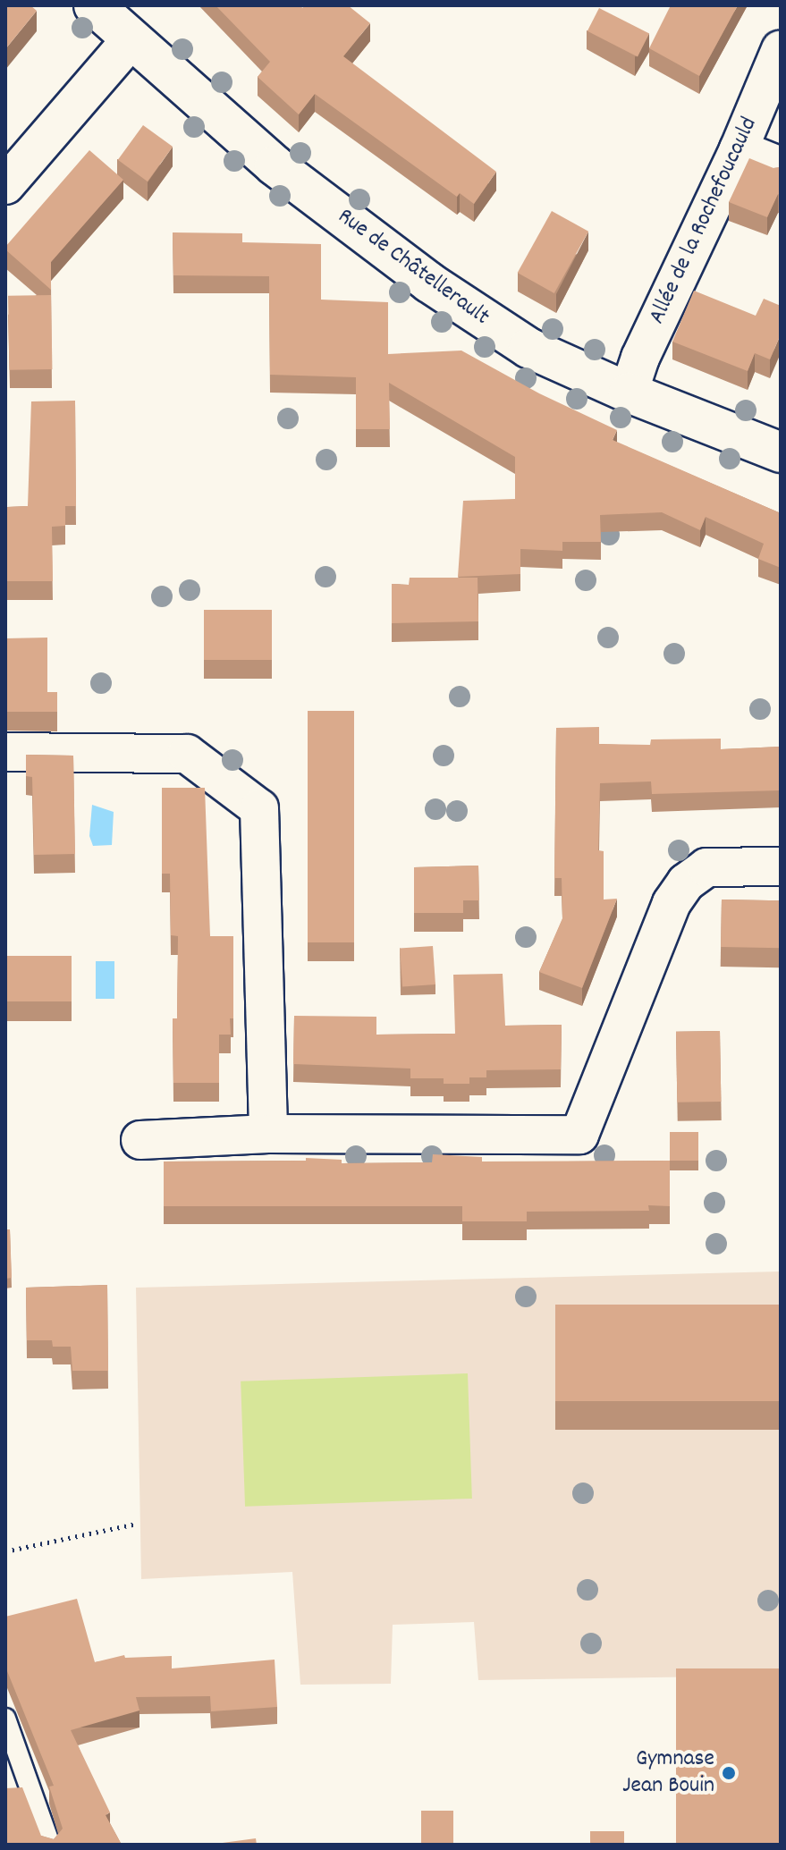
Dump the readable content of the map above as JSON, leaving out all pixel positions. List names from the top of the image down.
{
  "streets": {
    "main road": ["Rue de Châtellerault"],
    "street": ["Allée de la Rochefoucauld"]
  },
  "crossings": [
    ["Allée de la Rochefoucauld", "Rue de Châtellerault"]
  ],
  "places": ["Gymnase Jean Bouin"]
}
